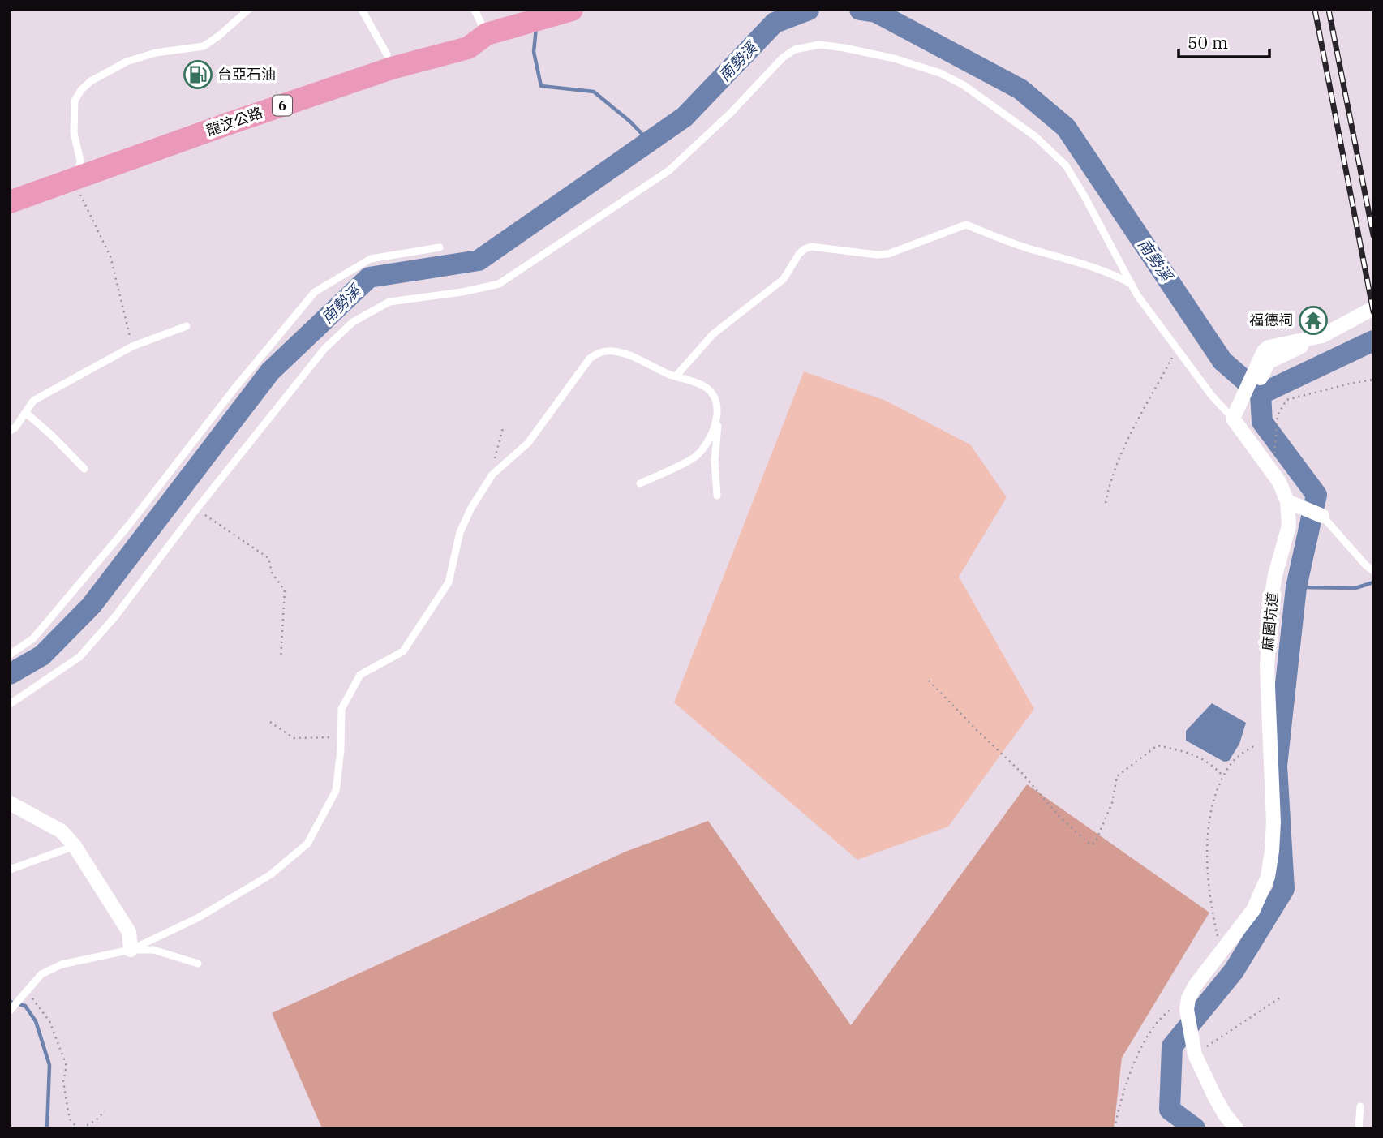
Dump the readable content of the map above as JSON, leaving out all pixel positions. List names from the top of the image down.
{
  "streets": {
    "main road": ["6", "龍汶公路"],
    "street": ["麻園坑道"]
  },
  "crossings": [
    ["6", "龍汶公路"]
  ],
  "water": ["南勢溪"],
  "places": {
    "fuel station": ["台亞石油"],
    "temple": ["福德祠"]
  },
  "scale_bar": "50 m"
}
